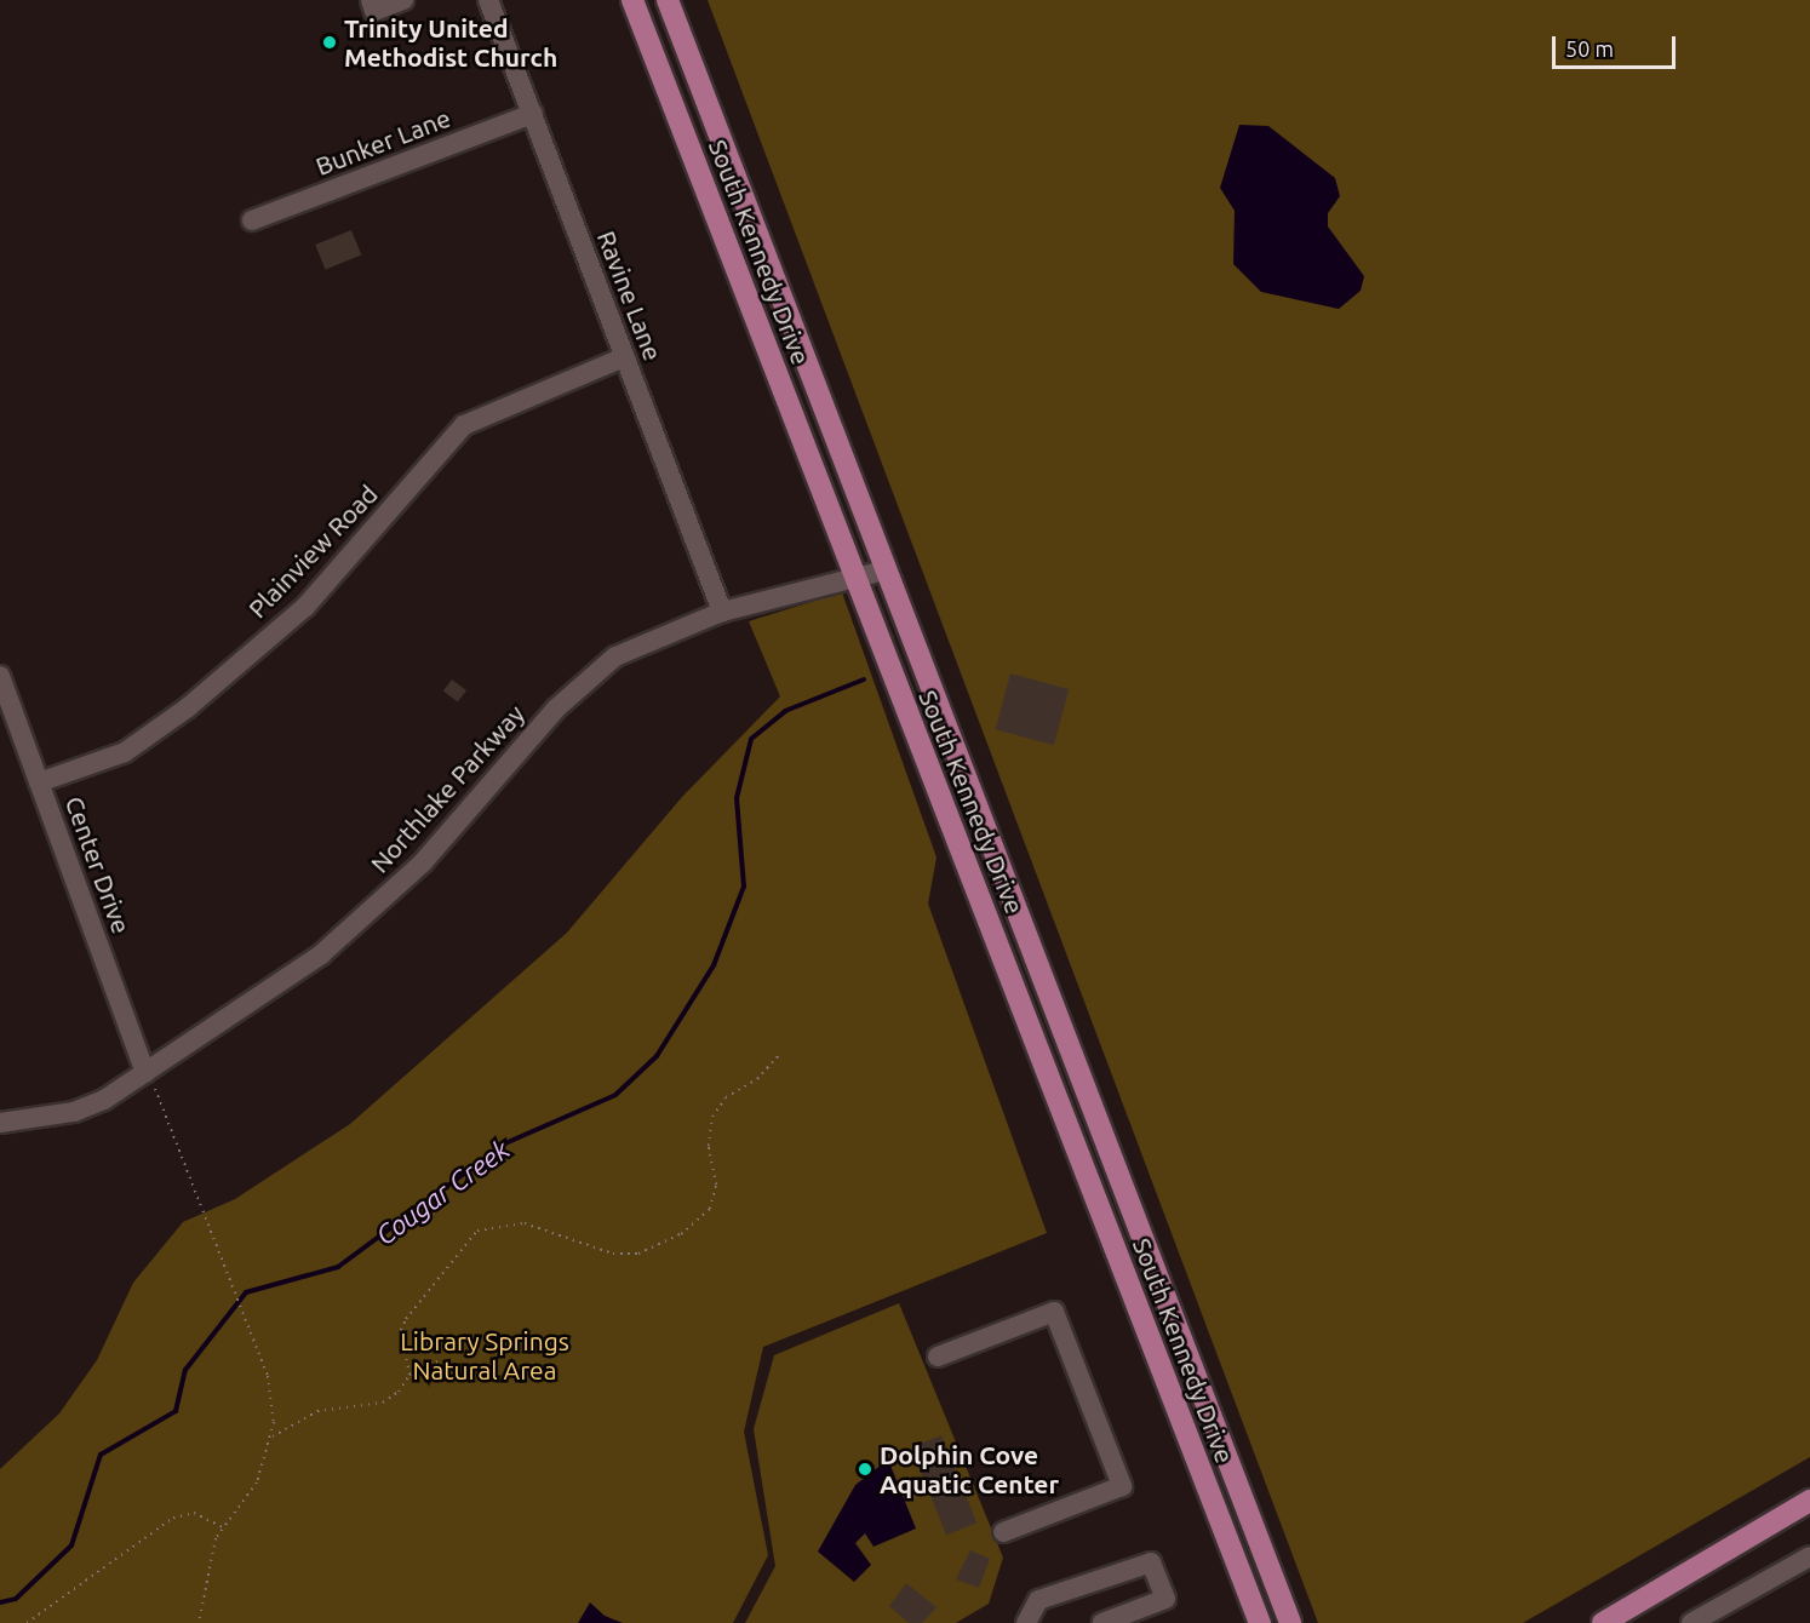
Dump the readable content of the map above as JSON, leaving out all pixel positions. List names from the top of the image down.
{
  "streets": {
    "main road": ["South Kennedy Drive"],
    "street": [
      "Bunker Lane",
      "Ravine Lane",
      "Plainview Road",
      "Northlake Parkway",
      "Center Drive"
    ]
  },
  "crossings": [
    ["Bunker Lane", "Ravine Lane"],
    ["South Kennedy Drive", "Northlake Parkway"],
    ["Ravine Lane", "Plainview Road"],
    ["Ravine Lane", "Northlake Parkway"],
    ["Plainview Road", "Center Drive"],
    ["Northlake Parkway", "Center Drive"]
  ],
  "water": ["Cougar Creek"],
  "parks": ["Library Springs Natural Area"],
  "places": ["Trinity United Methodist Church", "Dolphin Cove Aquatic Center"],
  "scale_bar": "50 m"
}
